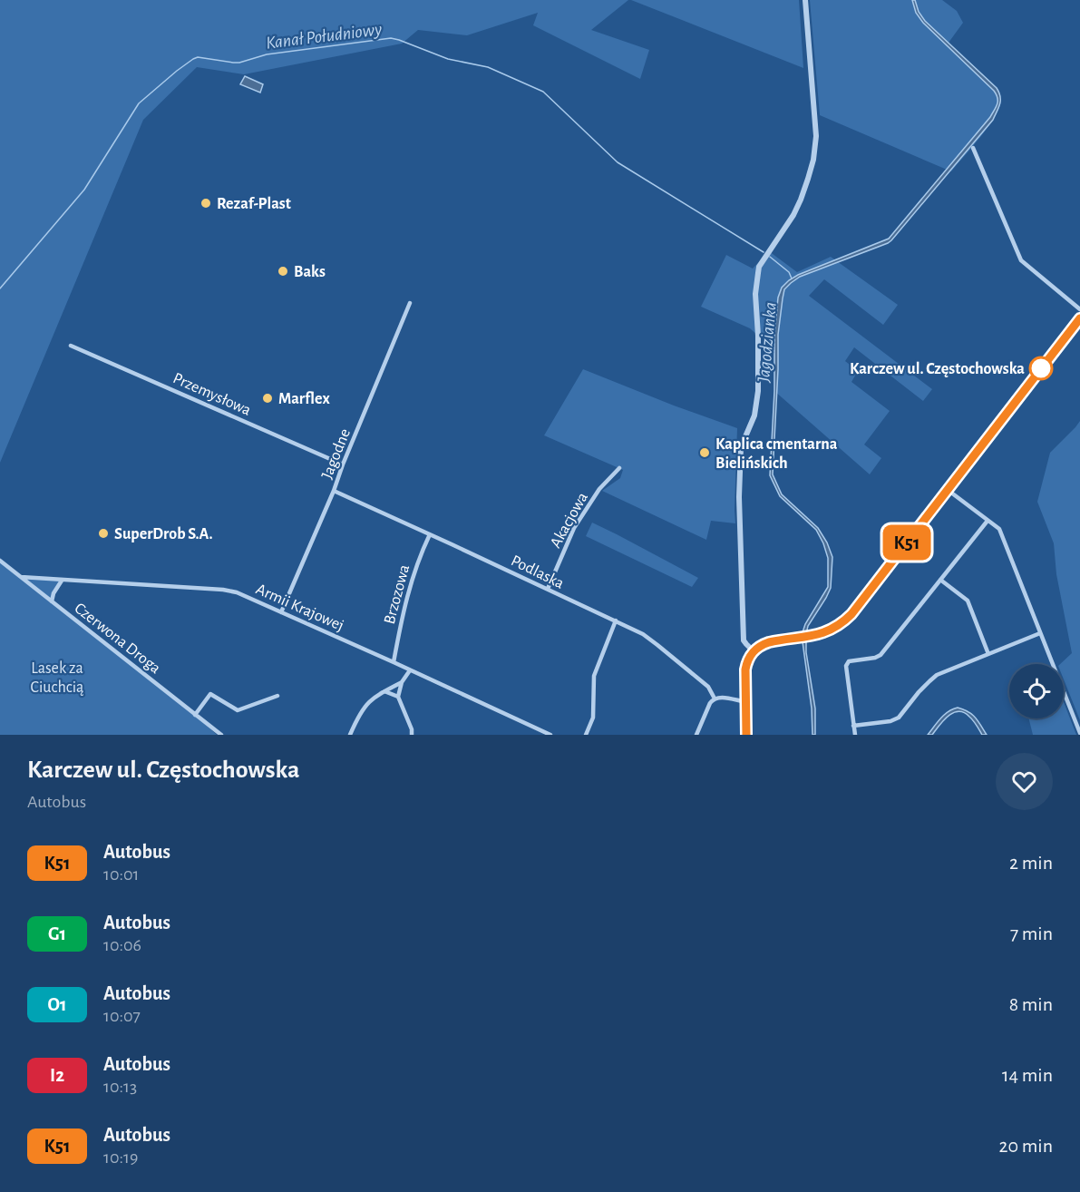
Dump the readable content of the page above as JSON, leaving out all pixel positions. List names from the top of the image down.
{
  "streets": {
    "street": [
      "Przemysłowa",
      "Jagodne",
      "Akacjowa",
      "Podlaska",
      "Brzozowa",
      "Armii Krajowej",
      "Czerwona Droga"
    ]
  },
  "crossings": [
    ["Przemysłowa", "Jagodne"],
    ["Jagodne", "Podlaska"],
    ["Jagodne", "Armii Krajowej"],
    ["Akacjowa", "Podlaska"],
    ["Podlaska", "Brzozowa"],
    ["Brzozowa", "Armii Krajowej"],
    ["Armii Krajowej", "Czerwona Droga"]
  ],
  "water": ["Kanał Południowy", "Jagodzianka"],
  "parks": ["Lasek za Ciuchcią"],
  "places": [
    "Rezaf-Plast",
    "Baks",
    "Karczew ul. Częstochowska",
    "Marflex",
    "Kaplica cmentarna Bielińskich",
    "SuperDrob S.A."
  ],
  "lines": ["bus line K51"],
  "page": {
    "on_map": "K51",
    "heading": ["Karczew ul. Częstochowska", "Autobus"],
    "list": [
      {
        "mark": "K51",
        "name": "Autobus",
        "note": "10:01",
        "value": "2 min"
      },
      {
        "mark": "G1",
        "name": "Autobus",
        "note": "10:06",
        "value": "7 min"
      },
      {
        "mark": "O1",
        "name": "Autobus",
        "note": "10:07",
        "value": "8 min"
      },
      {
        "mark": "I2",
        "name": "Autobus",
        "note": "10:13",
        "value": "14 min"
      },
      {
        "mark": "K51",
        "name": "Autobus",
        "note": "10:19",
        "value": "20 min"
      }
    ]
  }
}
